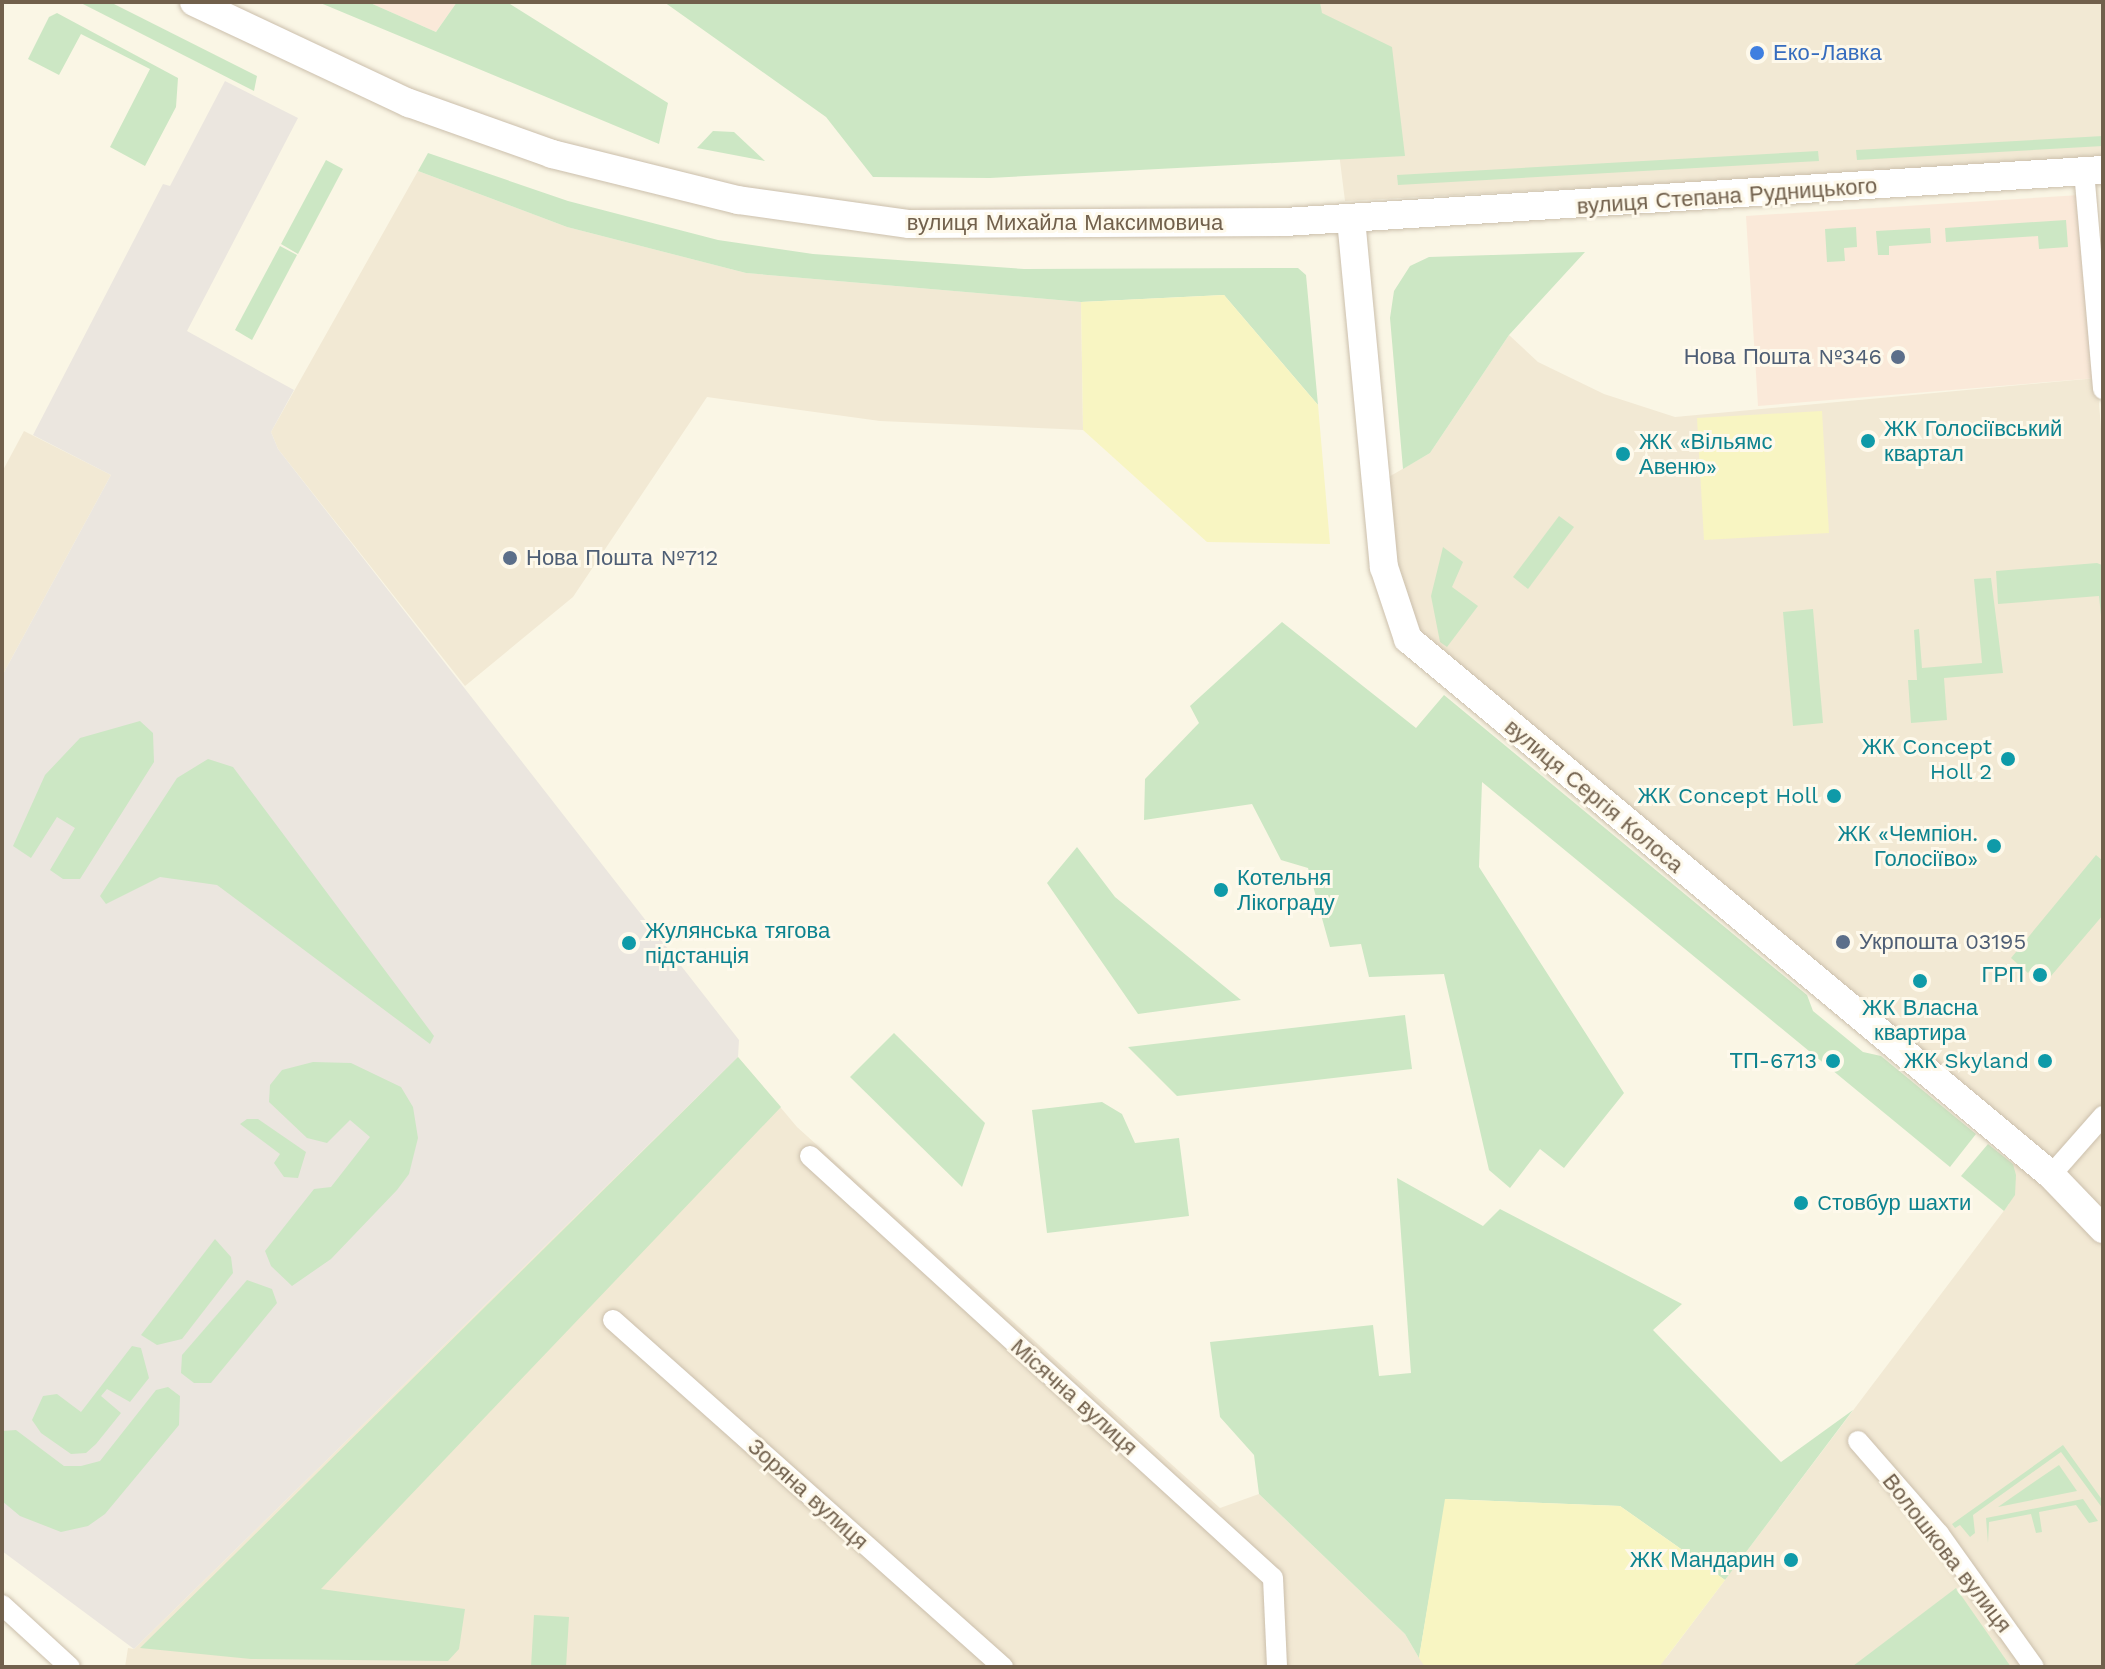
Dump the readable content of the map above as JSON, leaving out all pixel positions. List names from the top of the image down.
{
  "streets": {
    "main road": ["вулиця Степана Рудницького", "вулиця Михайла Максимовича", "вулиця Сергія Колоса"],
    "street": ["Місячна вулиця", "Зоряна вулиця", "Волошкова вулиця"]
  },
  "crossings": [
    ["вулиця Степана Рудницького", "вулиця Михайла Максимовича"],
    ["вулиця Степана Рудницького", "вулиця Сергія Колоса"],
    ["вулиця Михайла Максимовича", "вулиця Сергія Колоса"]
  ],
  "places": [
    "Еко-Лавка",
    "Нова Пошта №346",
    "ЖК Голосіївський квартал",
    "ЖК «Вільямс Авеню»",
    "Нова Пошта №712",
    "ЖК Concept Holl 2",
    "ЖК Concept Holl",
    "ЖК «Чемпіон. Голосіїво»",
    "Котельня Лікограду",
    "Укрпошта 03195",
    "Жулянська тягова підстанція",
    "ГРП",
    "ЖК Власна квартира",
    "ТП-6713",
    "ЖК Skyland",
    "Cтовбур шахти",
    "ЖК Мандарин"
  ]
}
